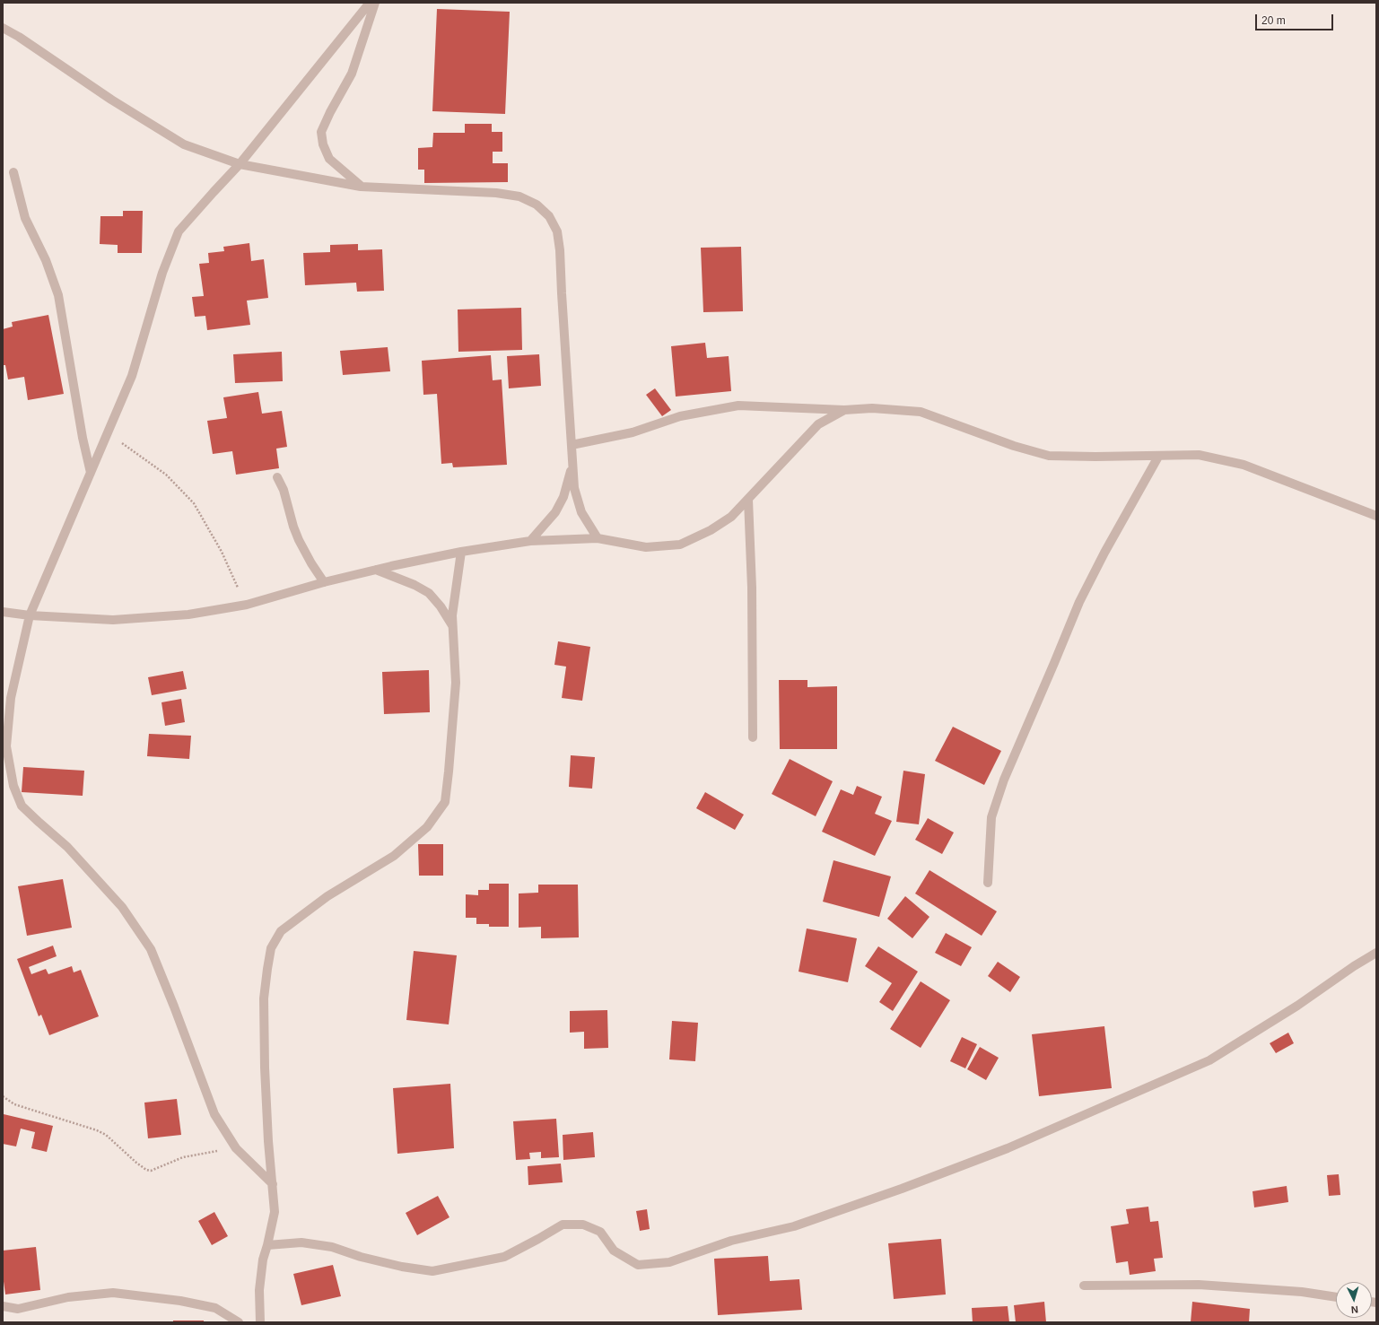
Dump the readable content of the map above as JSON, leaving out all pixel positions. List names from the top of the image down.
{
  "scale_bar": "20 m",
  "north": "bottom"
}
